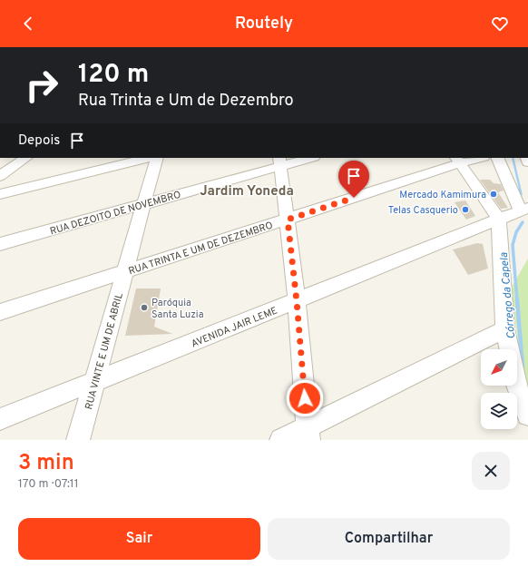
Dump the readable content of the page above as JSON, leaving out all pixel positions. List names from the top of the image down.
{
  "streets": {
    "street": [
      "RUA DEZOITO DE NOVEMBRO",
      "RUA TRINTA E UM DE DEZEMBRO",
      "AVENIDA JAIR LEME",
      "RUA VINTE E UM DE ABRIL"
    ]
  },
  "crossings": [
    ["RUA DEZOITO DE NOVEMBRO", "RUA VINTE E UM DE ABRIL"],
    ["RUA TRINTA E UM DE DEZEMBRO", "RUA VINTE E UM DE ABRIL"],
    ["AVENIDA JAIR LEME", "RUA VINTE E UM DE ABRIL"]
  ],
  "districts": ["Jardim Yoneda"],
  "water": ["Córrego da Capela"],
  "places": ["Mercado Kamimura", "Telas Casquerio", "Paróquia Santa Luzia"],
  "north": "bottom left",
  "page": {
    "header": "Routely",
    "turn": ["120 m", "Rua Trinta e Um de Dezembro"],
    "then": "Depois",
    "heading": ["3 min", "170 m · 07:11"],
    "buttons": ["Sair", "Compartilhar"]
  }
}
